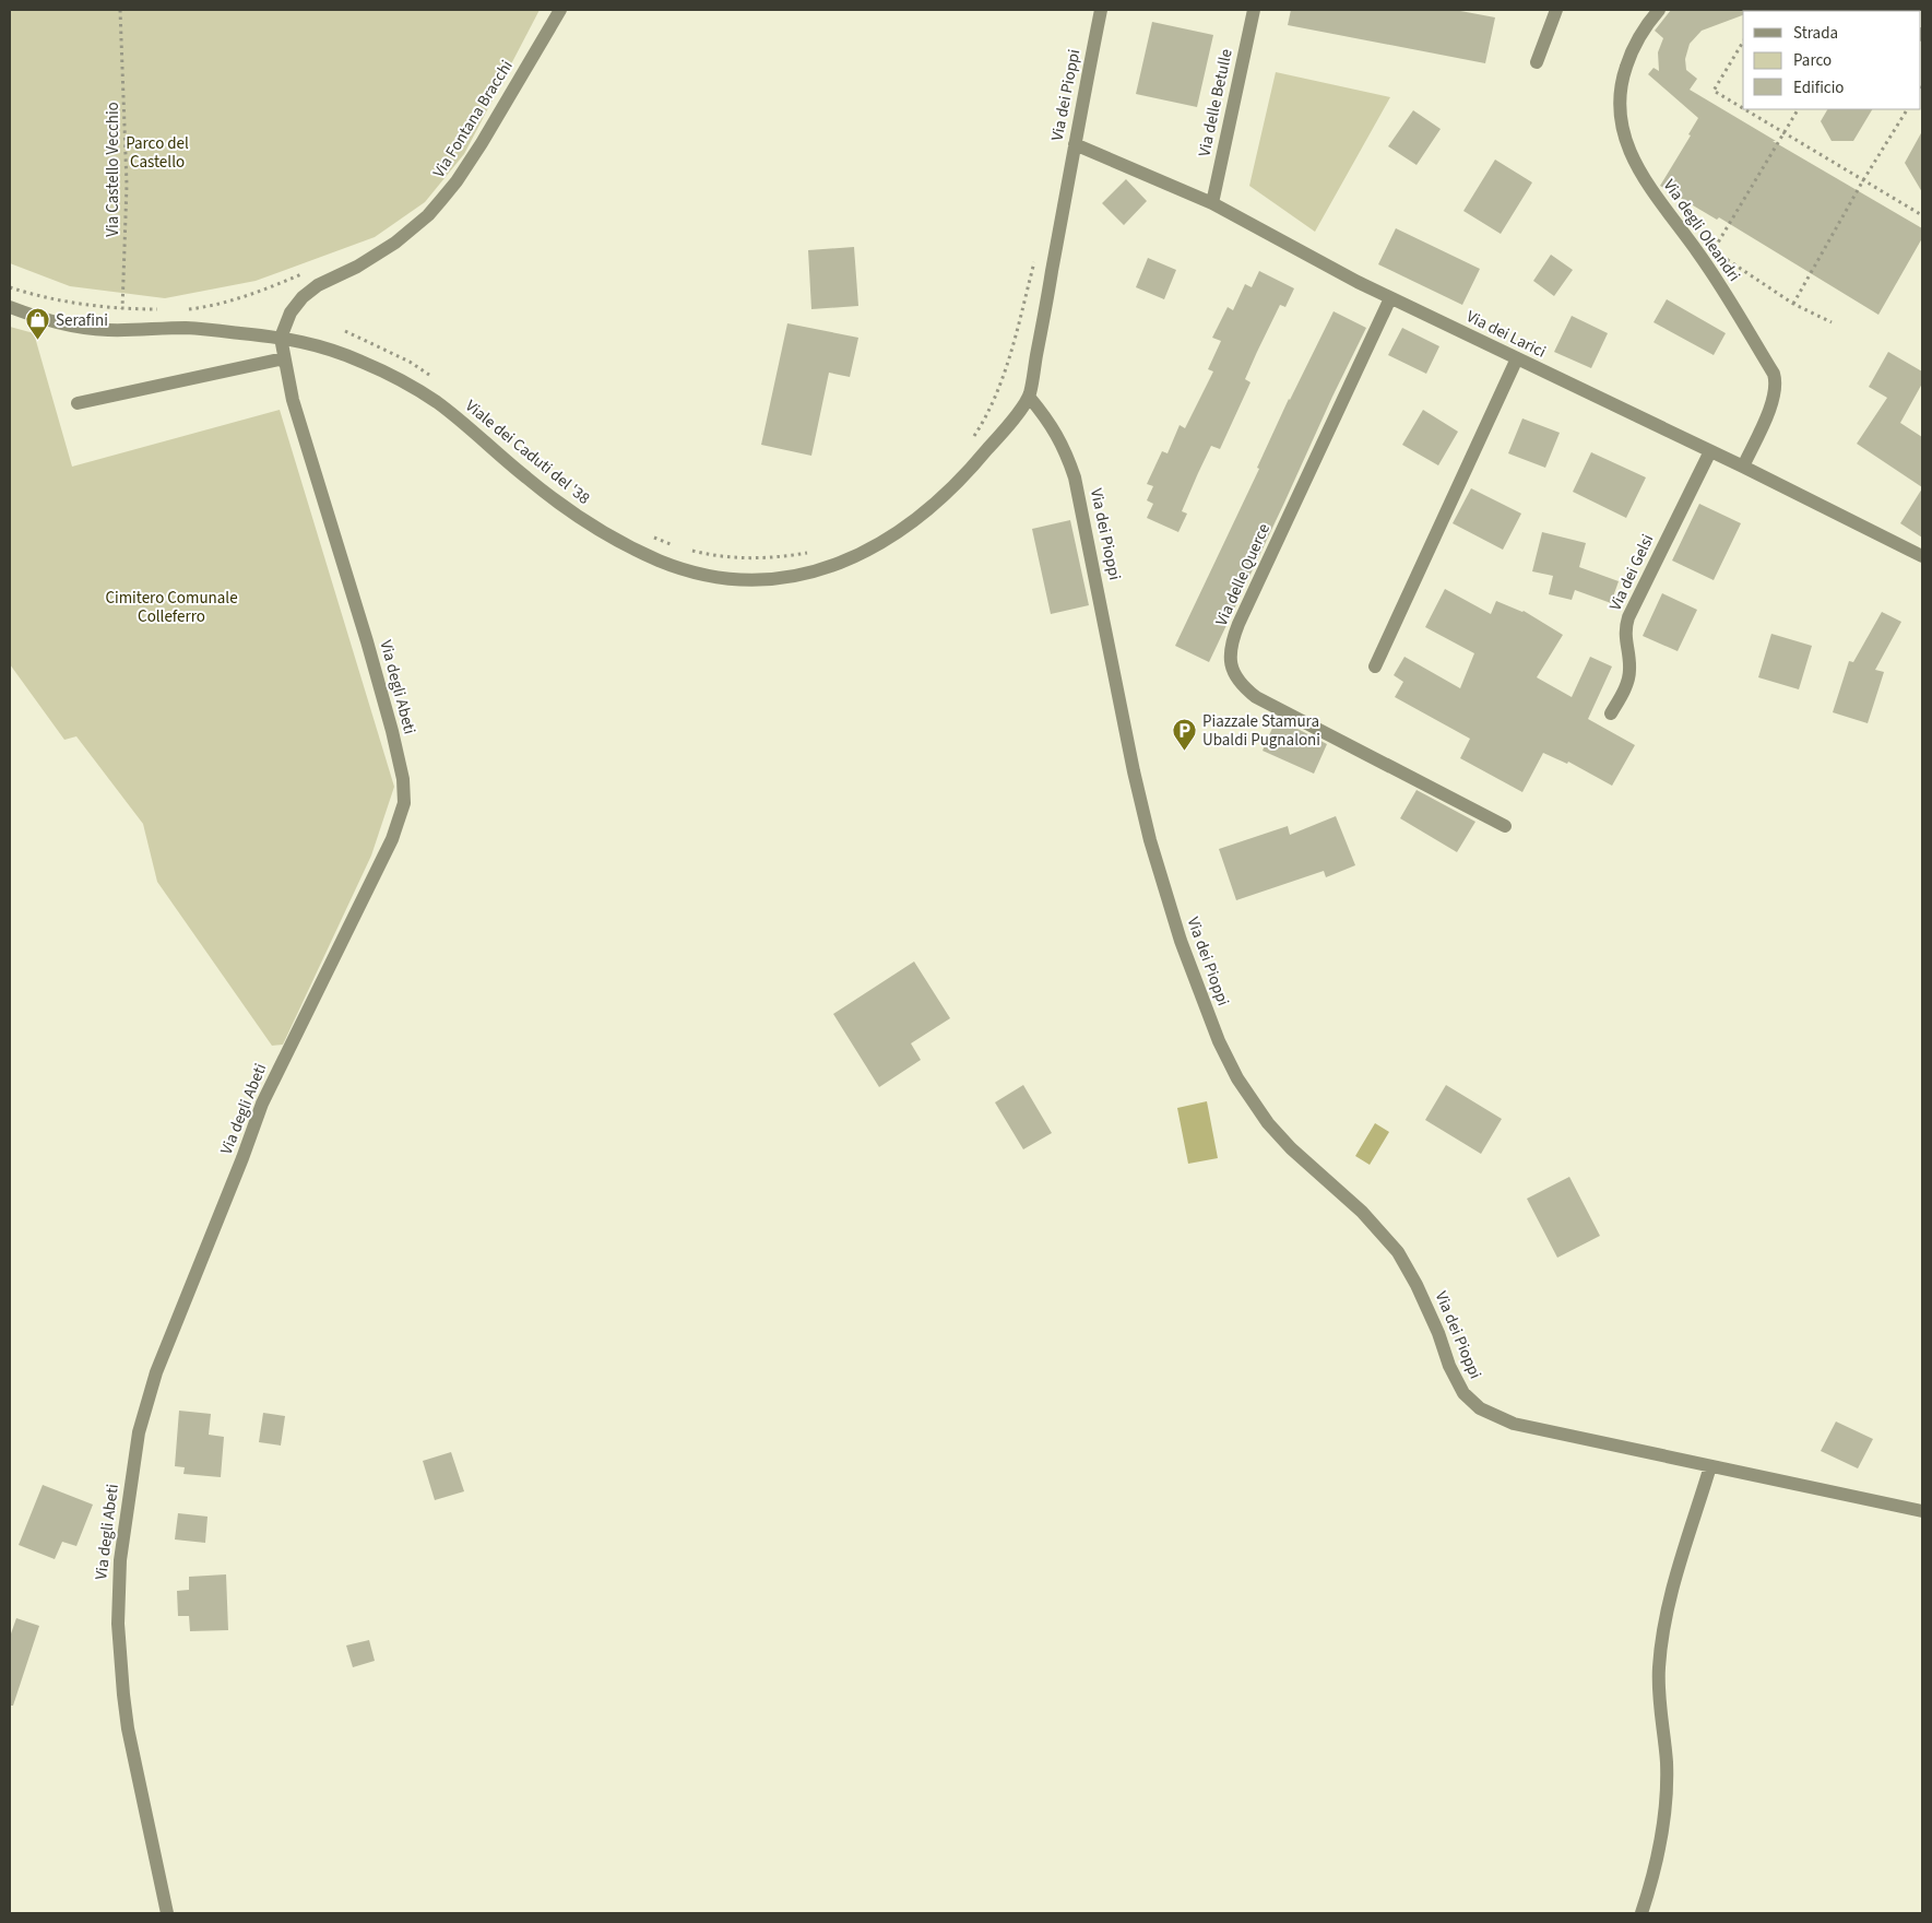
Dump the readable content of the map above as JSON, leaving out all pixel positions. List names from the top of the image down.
{
  "streets": {
    "street": [
      "Via dei Pioppi",
      "Via delle Betulle",
      "Via Fontana Bracchi",
      "Via degli Oleandri",
      "Via dei Larici",
      "Viale dei Caduti del '38",
      "Via dei Gelsi",
      "Via delle Querce",
      "Via degli Abeti"
    ],
    "path": ["Via Castello Vecchio"]
  },
  "crossings": [
    ["Via dei Pioppi", "Via dei Larici"],
    ["Via dei Pioppi", "Viale dei Caduti del '38"],
    ["Via delle Betulle", "Via dei Larici"],
    ["Via Fontana Bracchi", "Viale dei Caduti del '38"],
    ["Via Fontana Bracchi", "Via degli Abeti"],
    ["Via Castello Vecchio", "Viale dei Caduti del '38"],
    ["Via degli Oleandri", "Via dei Larici"],
    ["Via dei Larici", "Via dei Gelsi"],
    ["Via dei Larici", "Via delle Querce"],
    ["Viale dei Caduti del '38", "Via degli Abeti"]
  ],
  "parks": ["Parco del Castello", "Cimitero Comunale Colleferro"],
  "places": {
    "shop": ["Serafini"],
    "parking": ["Piazzale Stamura Ubaldi Pugnaloni"]
  },
  "legend": ["Strada", "Parco", "Edificio"]
}
